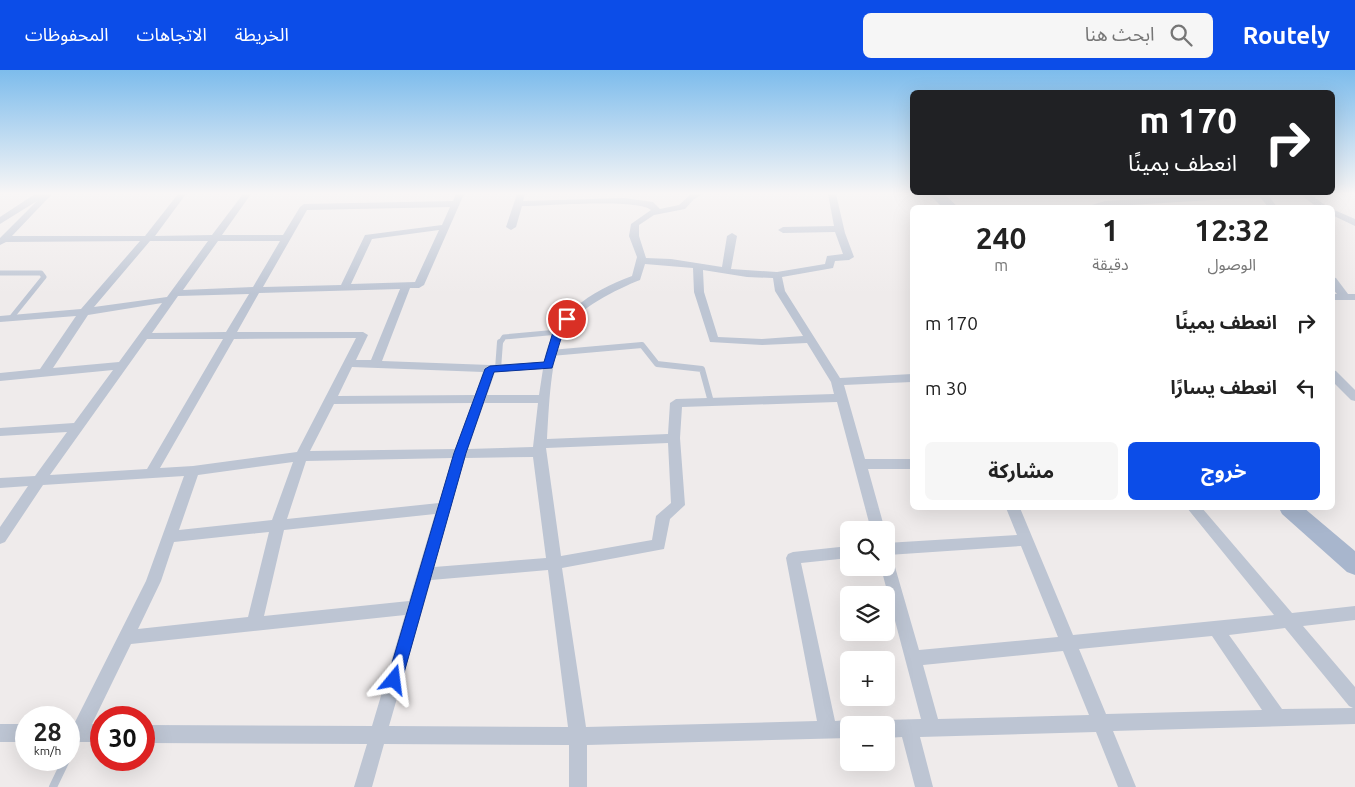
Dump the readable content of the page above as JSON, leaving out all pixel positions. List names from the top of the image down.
{
  "page": {
    "header": "Routely",
    "search": "ابحث هنا",
    "nav": ["الخريطة", "الاتجاهات", "المحفوظات"],
    "turn": ["170 m", "انعطف يمينًا"],
    "eta": [
      "12:32",
      "الوصول",
      "1",
      "دقيقة",
      "240",
      "m"
    ],
    "list": [
      {
        "name": "انعطف يمينًا",
        "value": "170 m"
      },
      {
        "name": "انعطف يسارًا",
        "value": "30 m"
      }
    ],
    "buttons": ["خروج", "مشاركة"],
    "map_buttons": ["+", "−"],
    "speed": "28 km/h",
    "limit": "30"
  }
}
